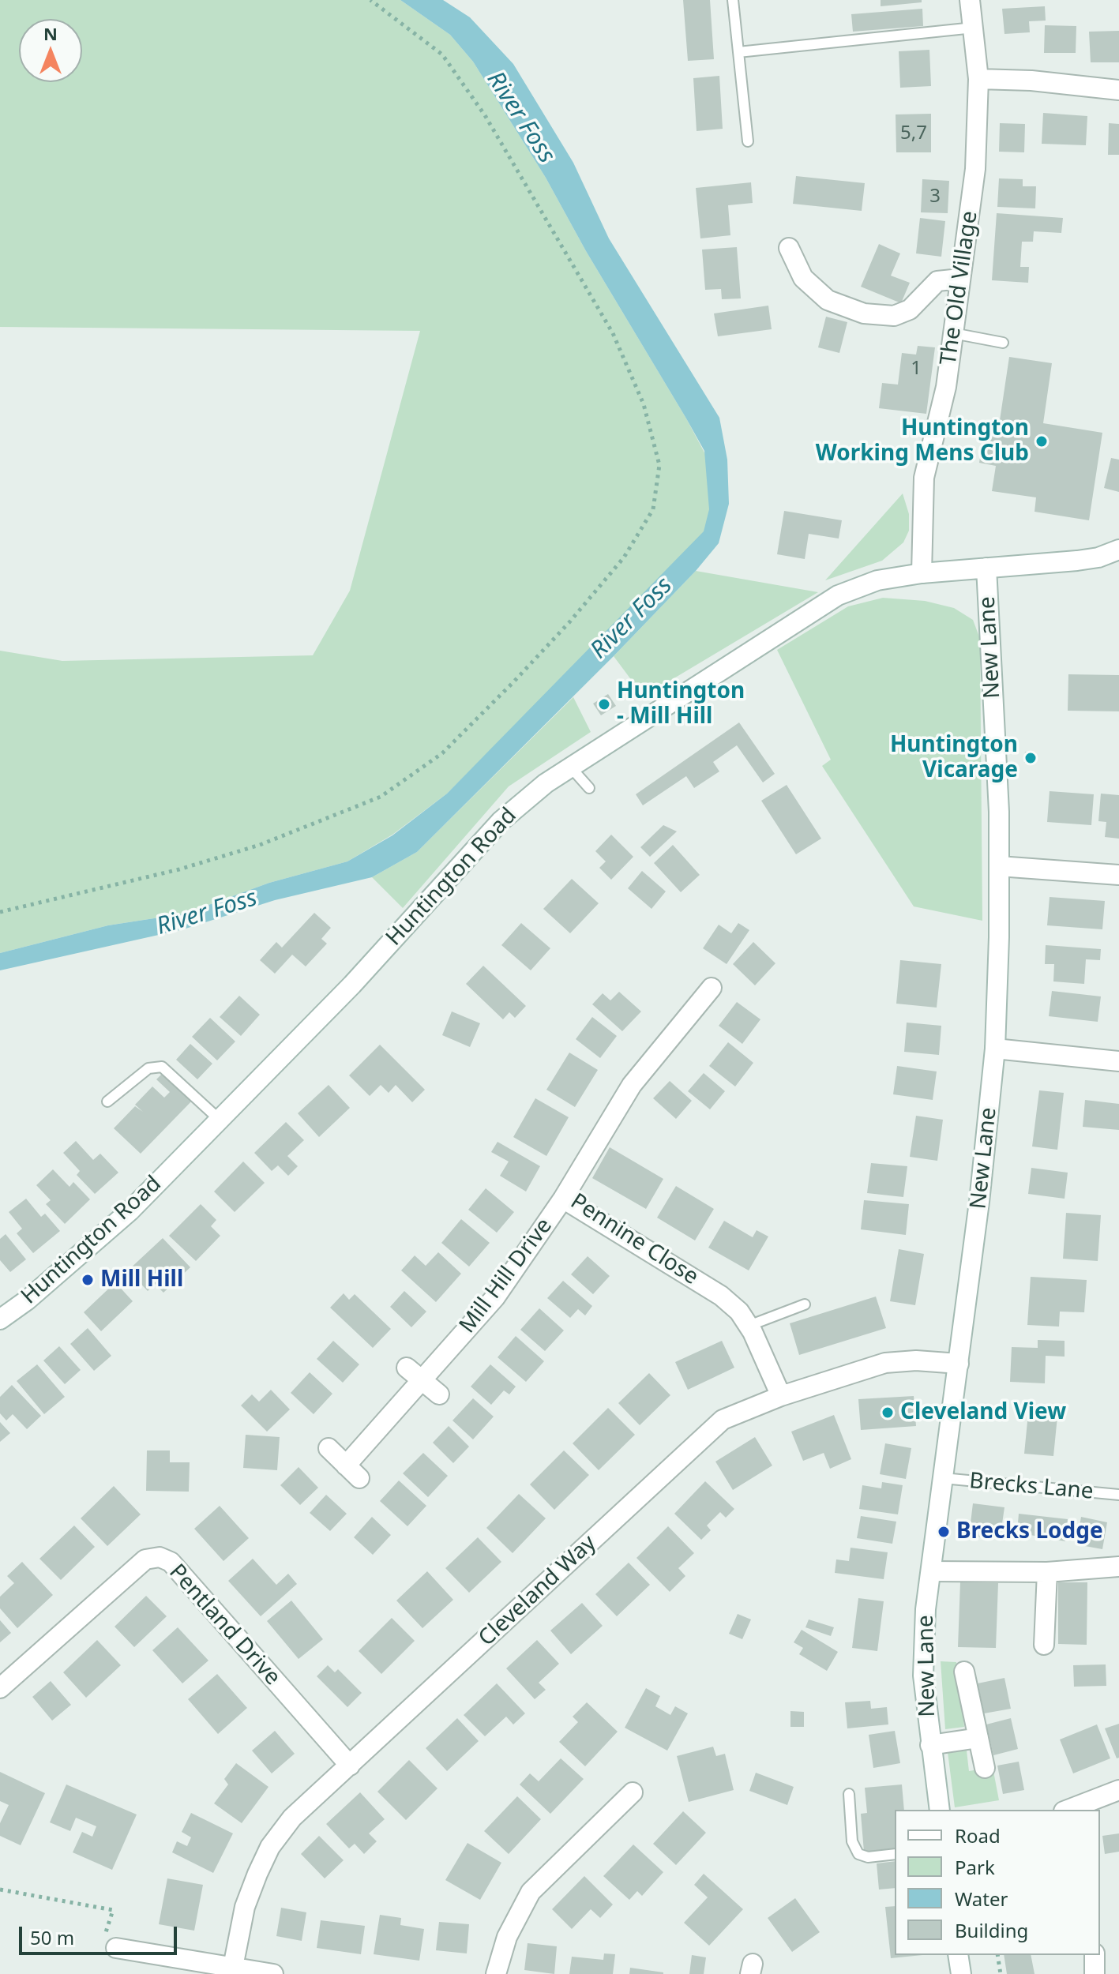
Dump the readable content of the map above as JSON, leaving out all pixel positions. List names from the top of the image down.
{
  "streets": {
    "street": [
      "The Old Village",
      "New Lane",
      "Huntington Road",
      "Pennine Close",
      "Mill Hill Drive",
      "Cleveland Way",
      "Pentland Drive"
    ],
    "lane": ["Brecks Lane"]
  },
  "crossings": [
    ["The Old Village", "Huntington Road"],
    ["New Lane", "Huntington Road"],
    ["New Lane", "Brecks Lane"],
    ["New Lane", "Cleveland Way"],
    ["Pennine Close", "Mill Hill Drive"],
    ["Pennine Close", "Cleveland Way"],
    ["Cleveland Way", "Pentland Drive"]
  ],
  "water": ["River Foss"],
  "places": [
    "Huntington Working Mens Club",
    "Huntington - Mill Hill",
    "Huntington Vicarage",
    "Mill Hill",
    "Cleveland View",
    "Brecks Lodge"
  ],
  "house_numbers": ["5,7", "3", "1"],
  "legend": [
    "Road",
    "Park",
    "Water",
    "Building"
  ],
  "scale_bar": "50 m",
  "north": "top"
}
